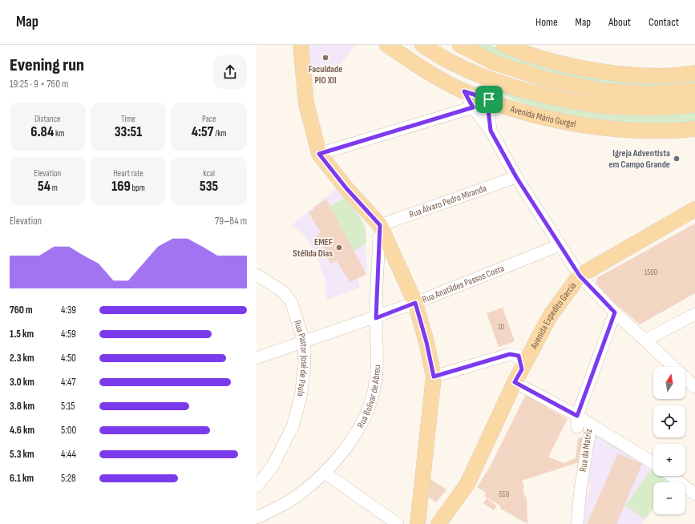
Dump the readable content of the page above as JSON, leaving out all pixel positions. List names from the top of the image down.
{
  "streets": {
    "main road": ["Avenida Mário Gurgel", "Avenida Expedito Garcia"],
    "street": [
      "Rua Álvaro Pedro Miranda",
      "Rua Anatildes Passos Costa",
      "Rua Pastor José de Paula",
      "Rua Bolívar de Abreu",
      "Rua da Matriz"
    ]
  },
  "crossings": [
    ["Rua Álvaro Pedro Miranda", "Rua Bolívar de Abreu"],
    ["Rua Anatildes Passos Costa", "Rua Pastor José de Paula"],
    ["Rua Anatildes Passos Costa", "Rua Bolívar de Abreu"],
    ["Avenida Expedito Garcia", "Rua da Matriz"]
  ],
  "places": ["Faculdade PIO XII", "Igreja Adventista em Campo Grande", "EMEF Stélida Dias"],
  "house_numbers": ["1500", "10", "559"],
  "north": "top",
  "page": {
    "header": "Map",
    "nav": [
      "Home",
      "Map",
      "About",
      "Contact"
    ],
    "heading": ["Evening run", "19:25 · 9 × 760 m"],
    "stats": [
      ["Distance", "6.84 km"],
      ["Time", "33:51"],
      ["Pace", "4:57 /km"],
      ["Elevation", "54 m"],
      ["Heart rate", "169 bpm"],
      ["kcal", "535"]
    ],
    "chart": ["Elevation", "79–84 m"],
    "list": [
      {
        "name": "760 m",
        "note": "4:39"
      },
      {
        "name": "1.5 km",
        "note": "4:59"
      },
      {
        "name": "2.3 km",
        "note": "4:50"
      },
      {
        "name": "3.0 km",
        "note": "4:47"
      },
      {
        "name": "3.8 km",
        "note": "5:15"
      },
      {
        "name": "4.6 km",
        "note": "5:00"
      },
      {
        "name": "5.3 km",
        "note": "4:44"
      },
      {
        "name": "6.1 km",
        "note": "5:28"
      }
    ],
    "map_buttons": ["+", "−"]
  }
}
